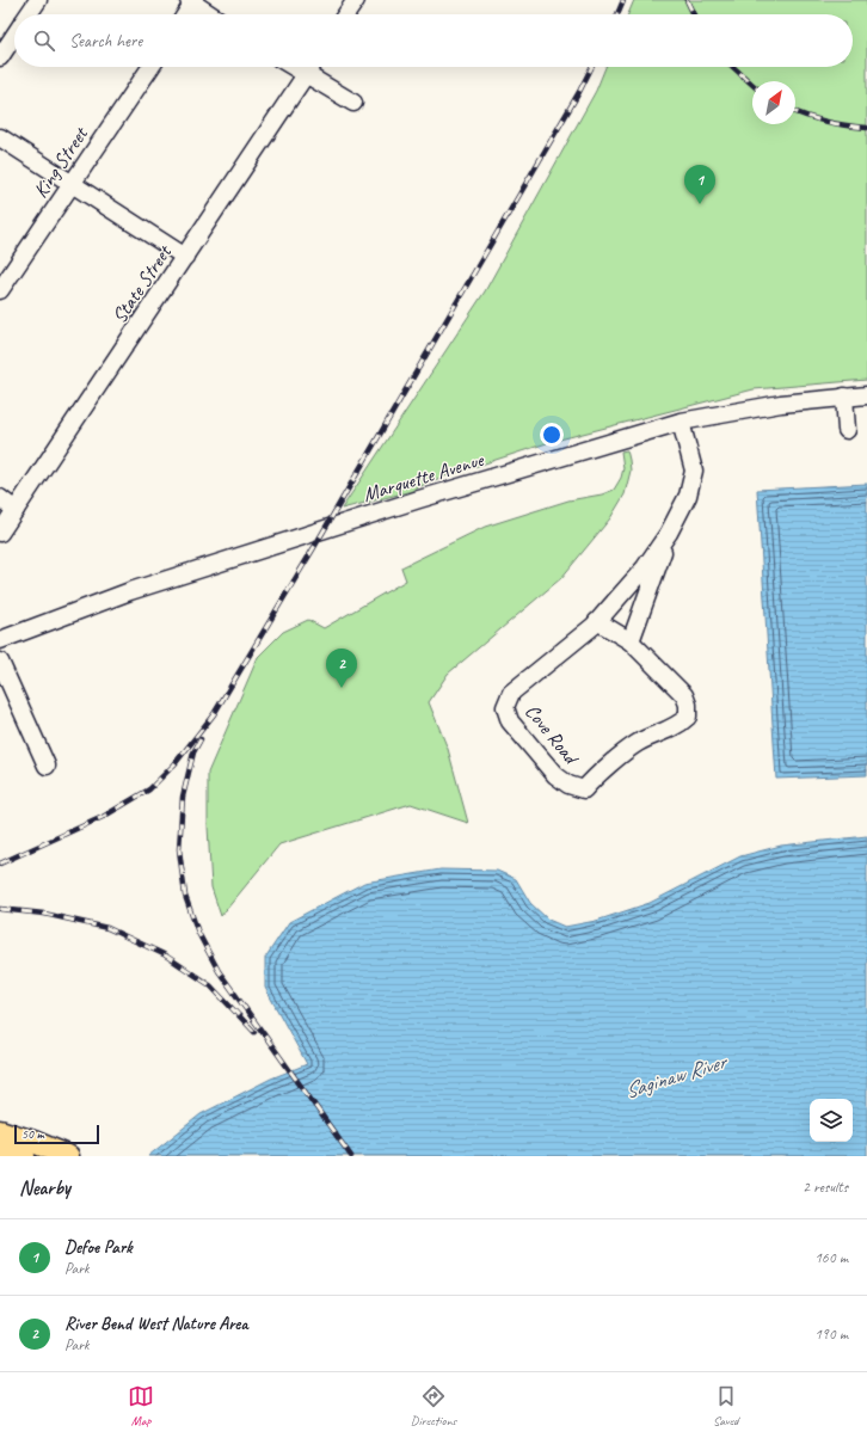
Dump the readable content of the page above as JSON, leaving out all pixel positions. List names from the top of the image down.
{
  "streets": {
    "street": [
      "King Street",
      "State Street",
      "Marquette Avenue",
      "Cove Road"
    ]
  },
  "crossings": [
    ["Marquette Avenue", "Cove Road"]
  ],
  "water": ["Saginaw River"],
  "scale_bar": "50 m",
  "north": "top right",
  "page": {
    "search": "Search here",
    "pins": ["1", "2"],
    "scale": "50 m",
    "heading": ["Nearby", "2 results"],
    "list": [
      {
        "mark": "1",
        "name": "Defoe Park",
        "note": "Park",
        "value": "160 m"
      },
      {
        "mark": "2",
        "name": "River Bend West Nature Area",
        "note": "Park",
        "value": "190 m"
      }
    ],
    "nav": ["Map", "Directions", "Saved"]
  }
}
